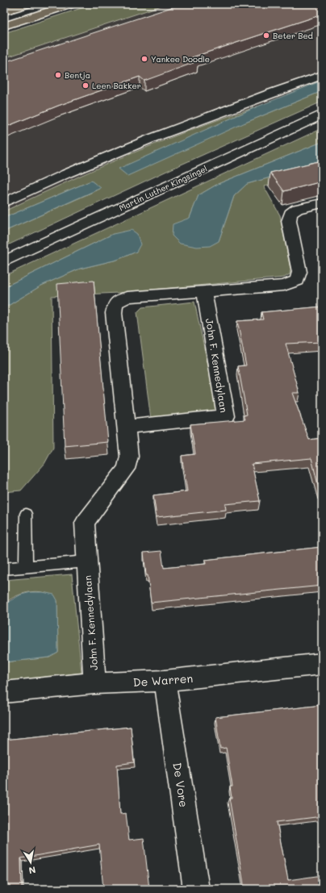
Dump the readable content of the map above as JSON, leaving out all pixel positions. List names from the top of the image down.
{
  "streets": {
    "street": [
      "Martin Luther Kingsingel",
      "John F. Kennedylaan",
      "De Warren",
      "De Vore"
    ]
  },
  "crossings": [
    ["John F. Kennedylaan", "De Warren"],
    ["De Warren", "De Vore"]
  ],
  "places": [
    "Beter Bed",
    "Yankee Doodle",
    "Bentja",
    "Leen Bakker"
  ],
  "north": "bottom"
}
